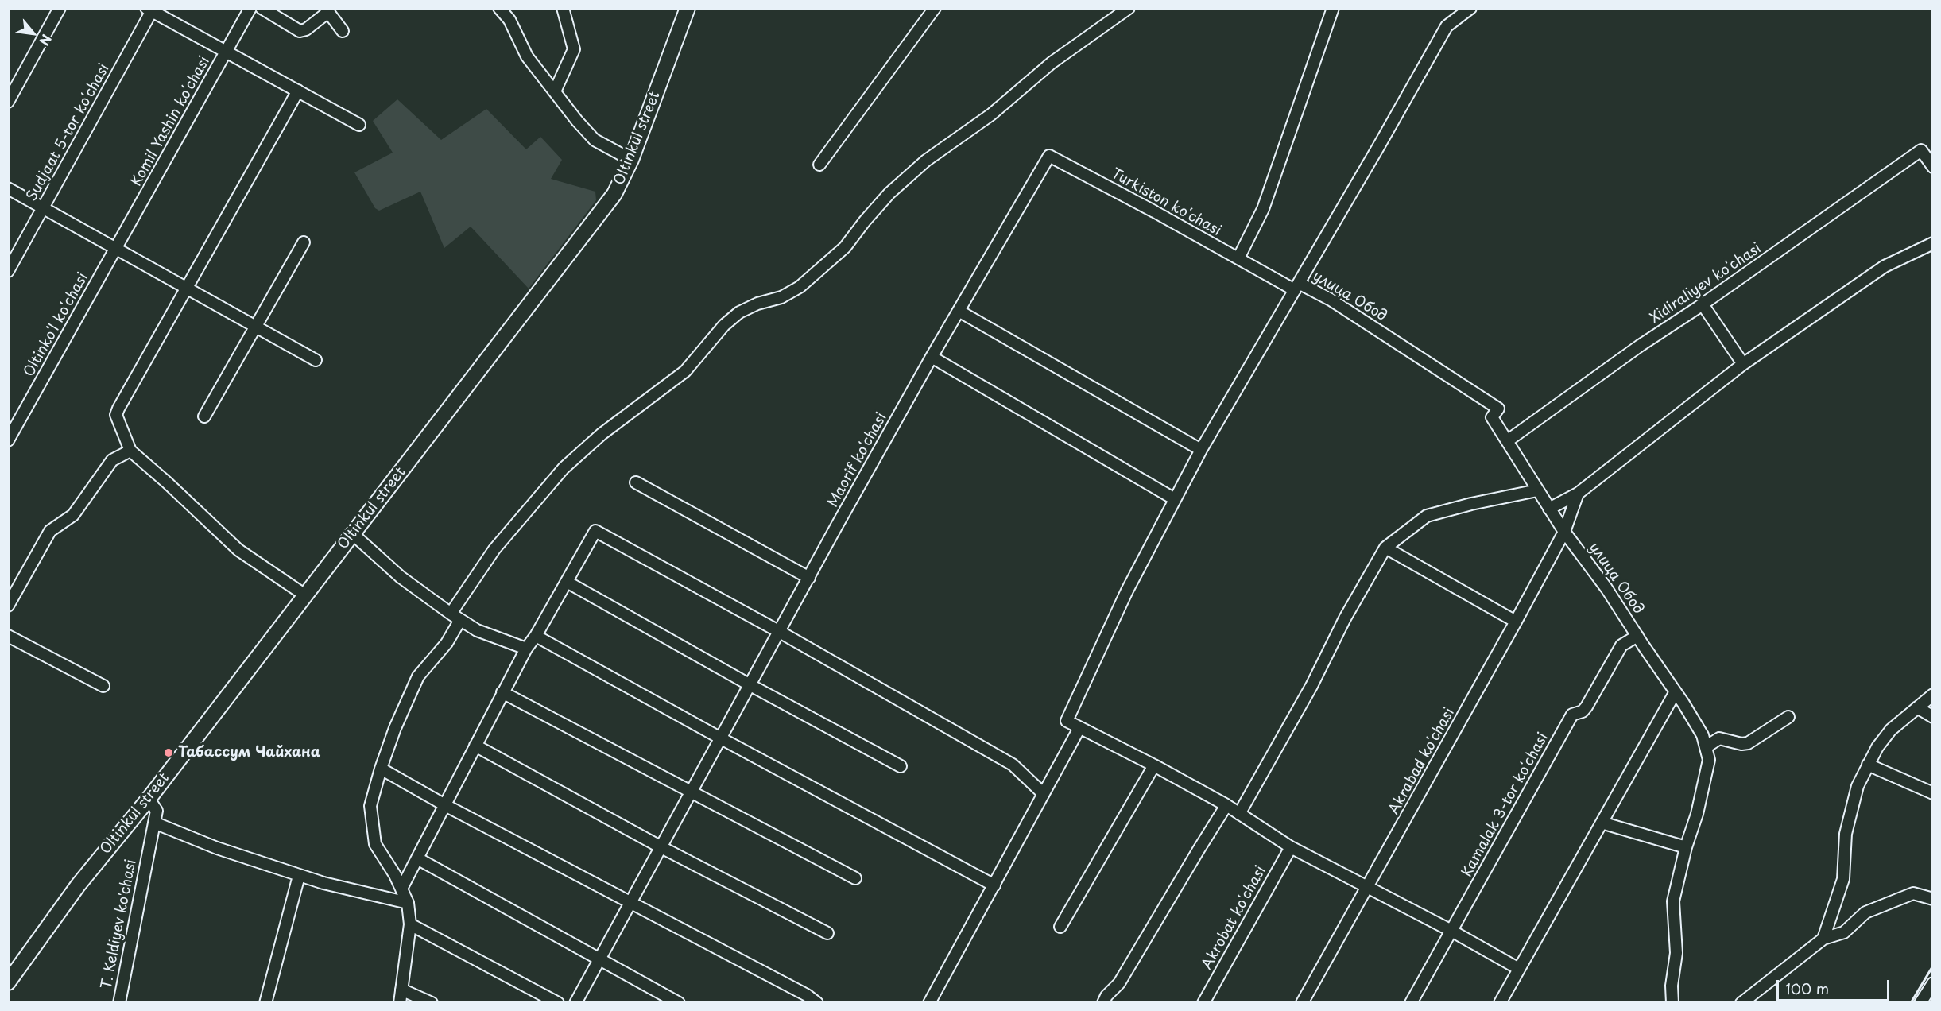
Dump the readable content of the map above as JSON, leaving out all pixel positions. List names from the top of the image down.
{
  "streets": {
    "main road": ["Oltinkul street"],
    "street": [
      "Komil Yashin koʻchasi",
      "Sudjaat 5-tor koʻchasi",
      "Turkiston koʻchasi",
      "Xidiraliyev koʻchasi",
      "улица Обод",
      "Oltinkoʻl koʻchasi",
      "Maorif koʻchasi",
      "Akrabad koʻchasi",
      "Kamalak 3-tor koʻchasi",
      "Akrobat koʻchasi",
      "T. Keldiyev ko'chasi"
    ]
  },
  "crossings": [
    ["Komil Yashin koʻchasi", "Oltinkoʻl koʻchasi"],
    ["Oltinkul street", "T. Keldiyev ko'chasi"],
    ["Turkiston koʻchasi", "Maorif koʻchasi"],
    ["Xidiraliyev koʻchasi", "улица Обод"],
    ["улица Обод", "Akrabad koʻchasi"],
    ["улица Обод", "Kamalak 3-tor koʻchasi"]
  ],
  "places": ["Табассум Чайхана"],
  "scale_bar": "100 m",
  "north": "bottom right"
}
